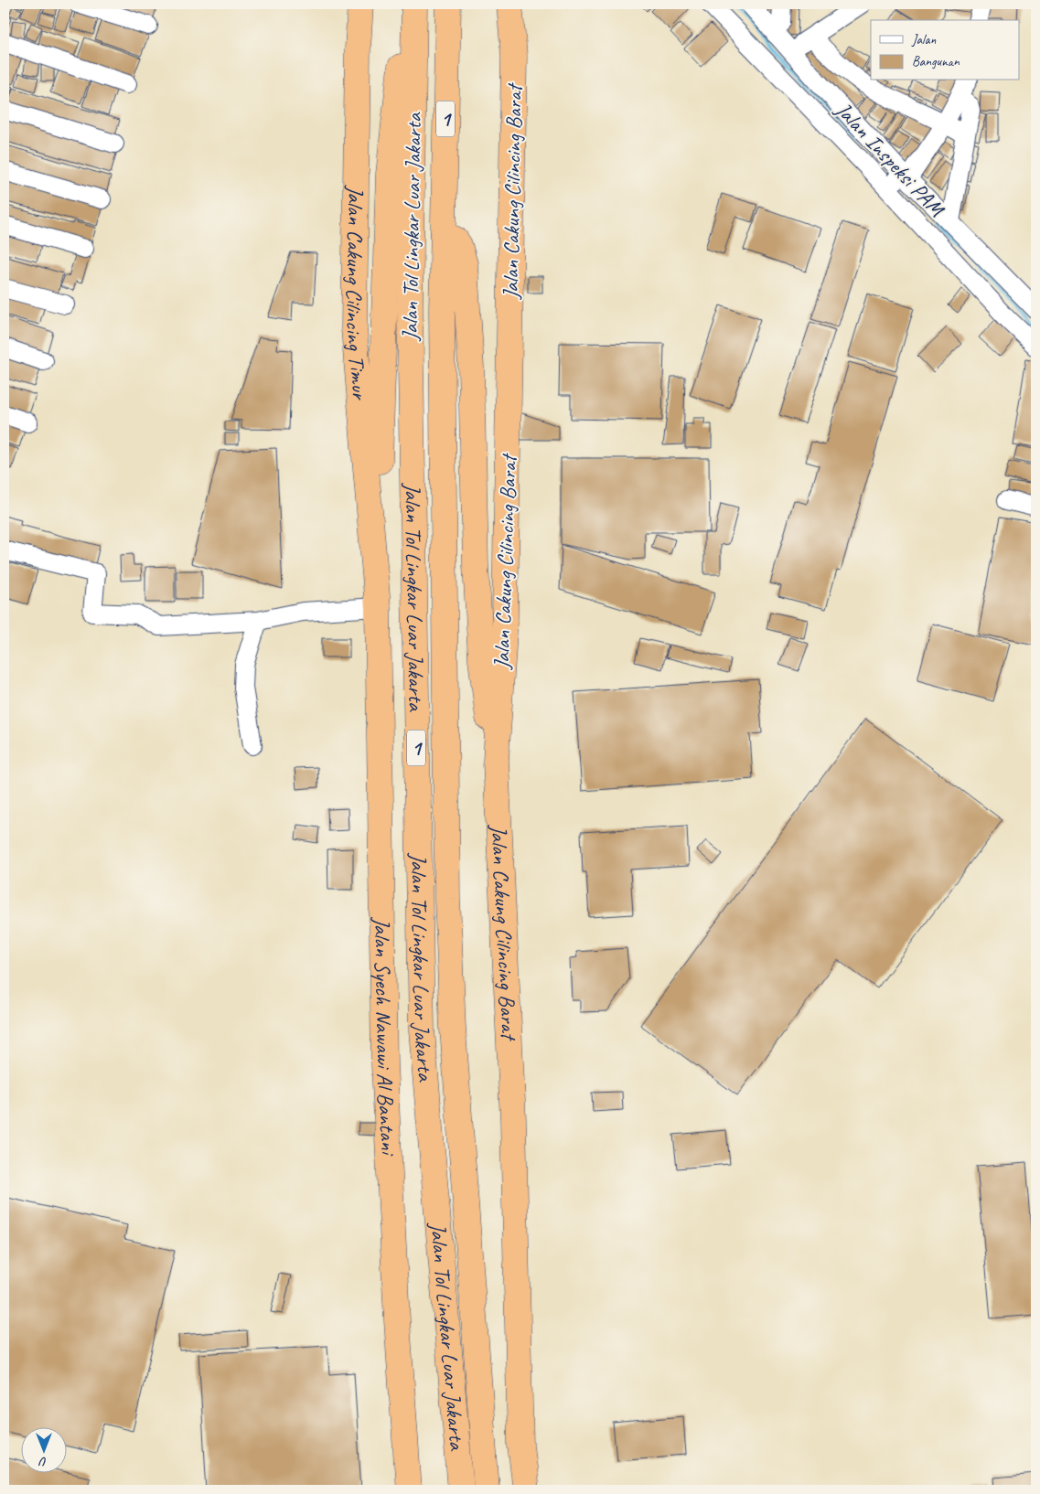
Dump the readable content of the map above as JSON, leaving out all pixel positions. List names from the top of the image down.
{
  "streets": {
    "highway": [
      "1",
      "Jalan Cakung Cilincing Barat",
      "Jalan Tol Lingkar Luar Jakarta",
      "Jalan Cakung Cilincing Timur",
      "Jalan Syech Nawawi Al Bantani"
    ],
    "street": ["Jalan Inspeksi PAM"]
  },
  "crossings": [
    ["Jalan Cakung Cilincing Timur", "Jalan Syech Nawawi Al Bantani"]
  ],
  "legend": ["Jalan", "Bangunan"],
  "north": "bottom"
}
